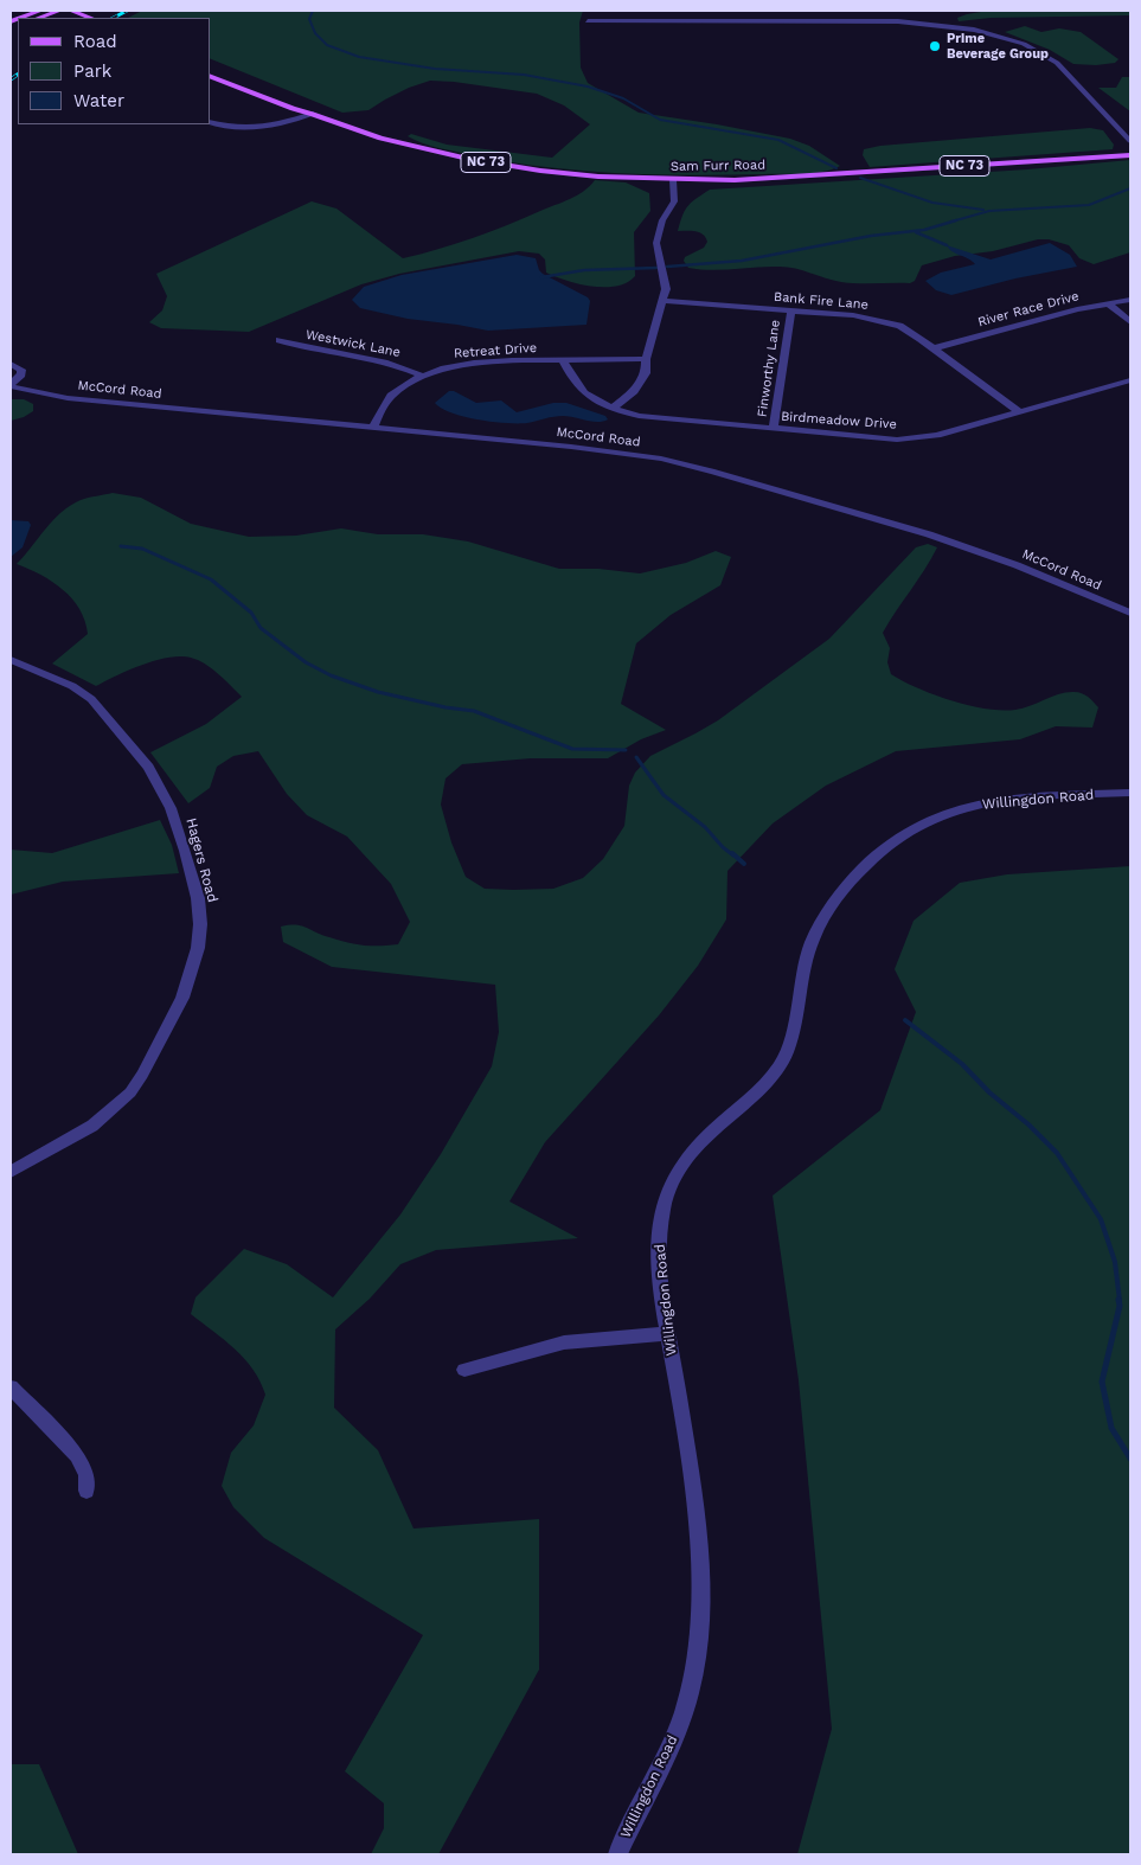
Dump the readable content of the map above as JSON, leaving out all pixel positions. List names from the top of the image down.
{
  "streets": {
    "main road": ["NC 73", "Sam Furr Road"],
    "street": [
      "Bank Fire Lane",
      "River Race Drive",
      "Westwick Lane",
      "Retreat Drive",
      "Finworthy Lane",
      "McCord Road",
      "Birdmeadow Drive",
      "Willingdon Road",
      "Hagers Road"
    ]
  },
  "crossings": [
    ["Bank Fire Lane", "River Race Drive"],
    ["Bank Fire Lane", "Finworthy Lane"],
    ["Bank Fire Lane", "Birdmeadow Drive"],
    ["Westwick Lane", "Retreat Drive"],
    ["Retreat Drive", "McCord Road"],
    ["Retreat Drive", "Birdmeadow Drive"],
    ["Finworthy Lane", "Birdmeadow Drive"]
  ],
  "places": ["Prime Beverage Group"],
  "legend": ["Road", "Park", "Water"]
}
